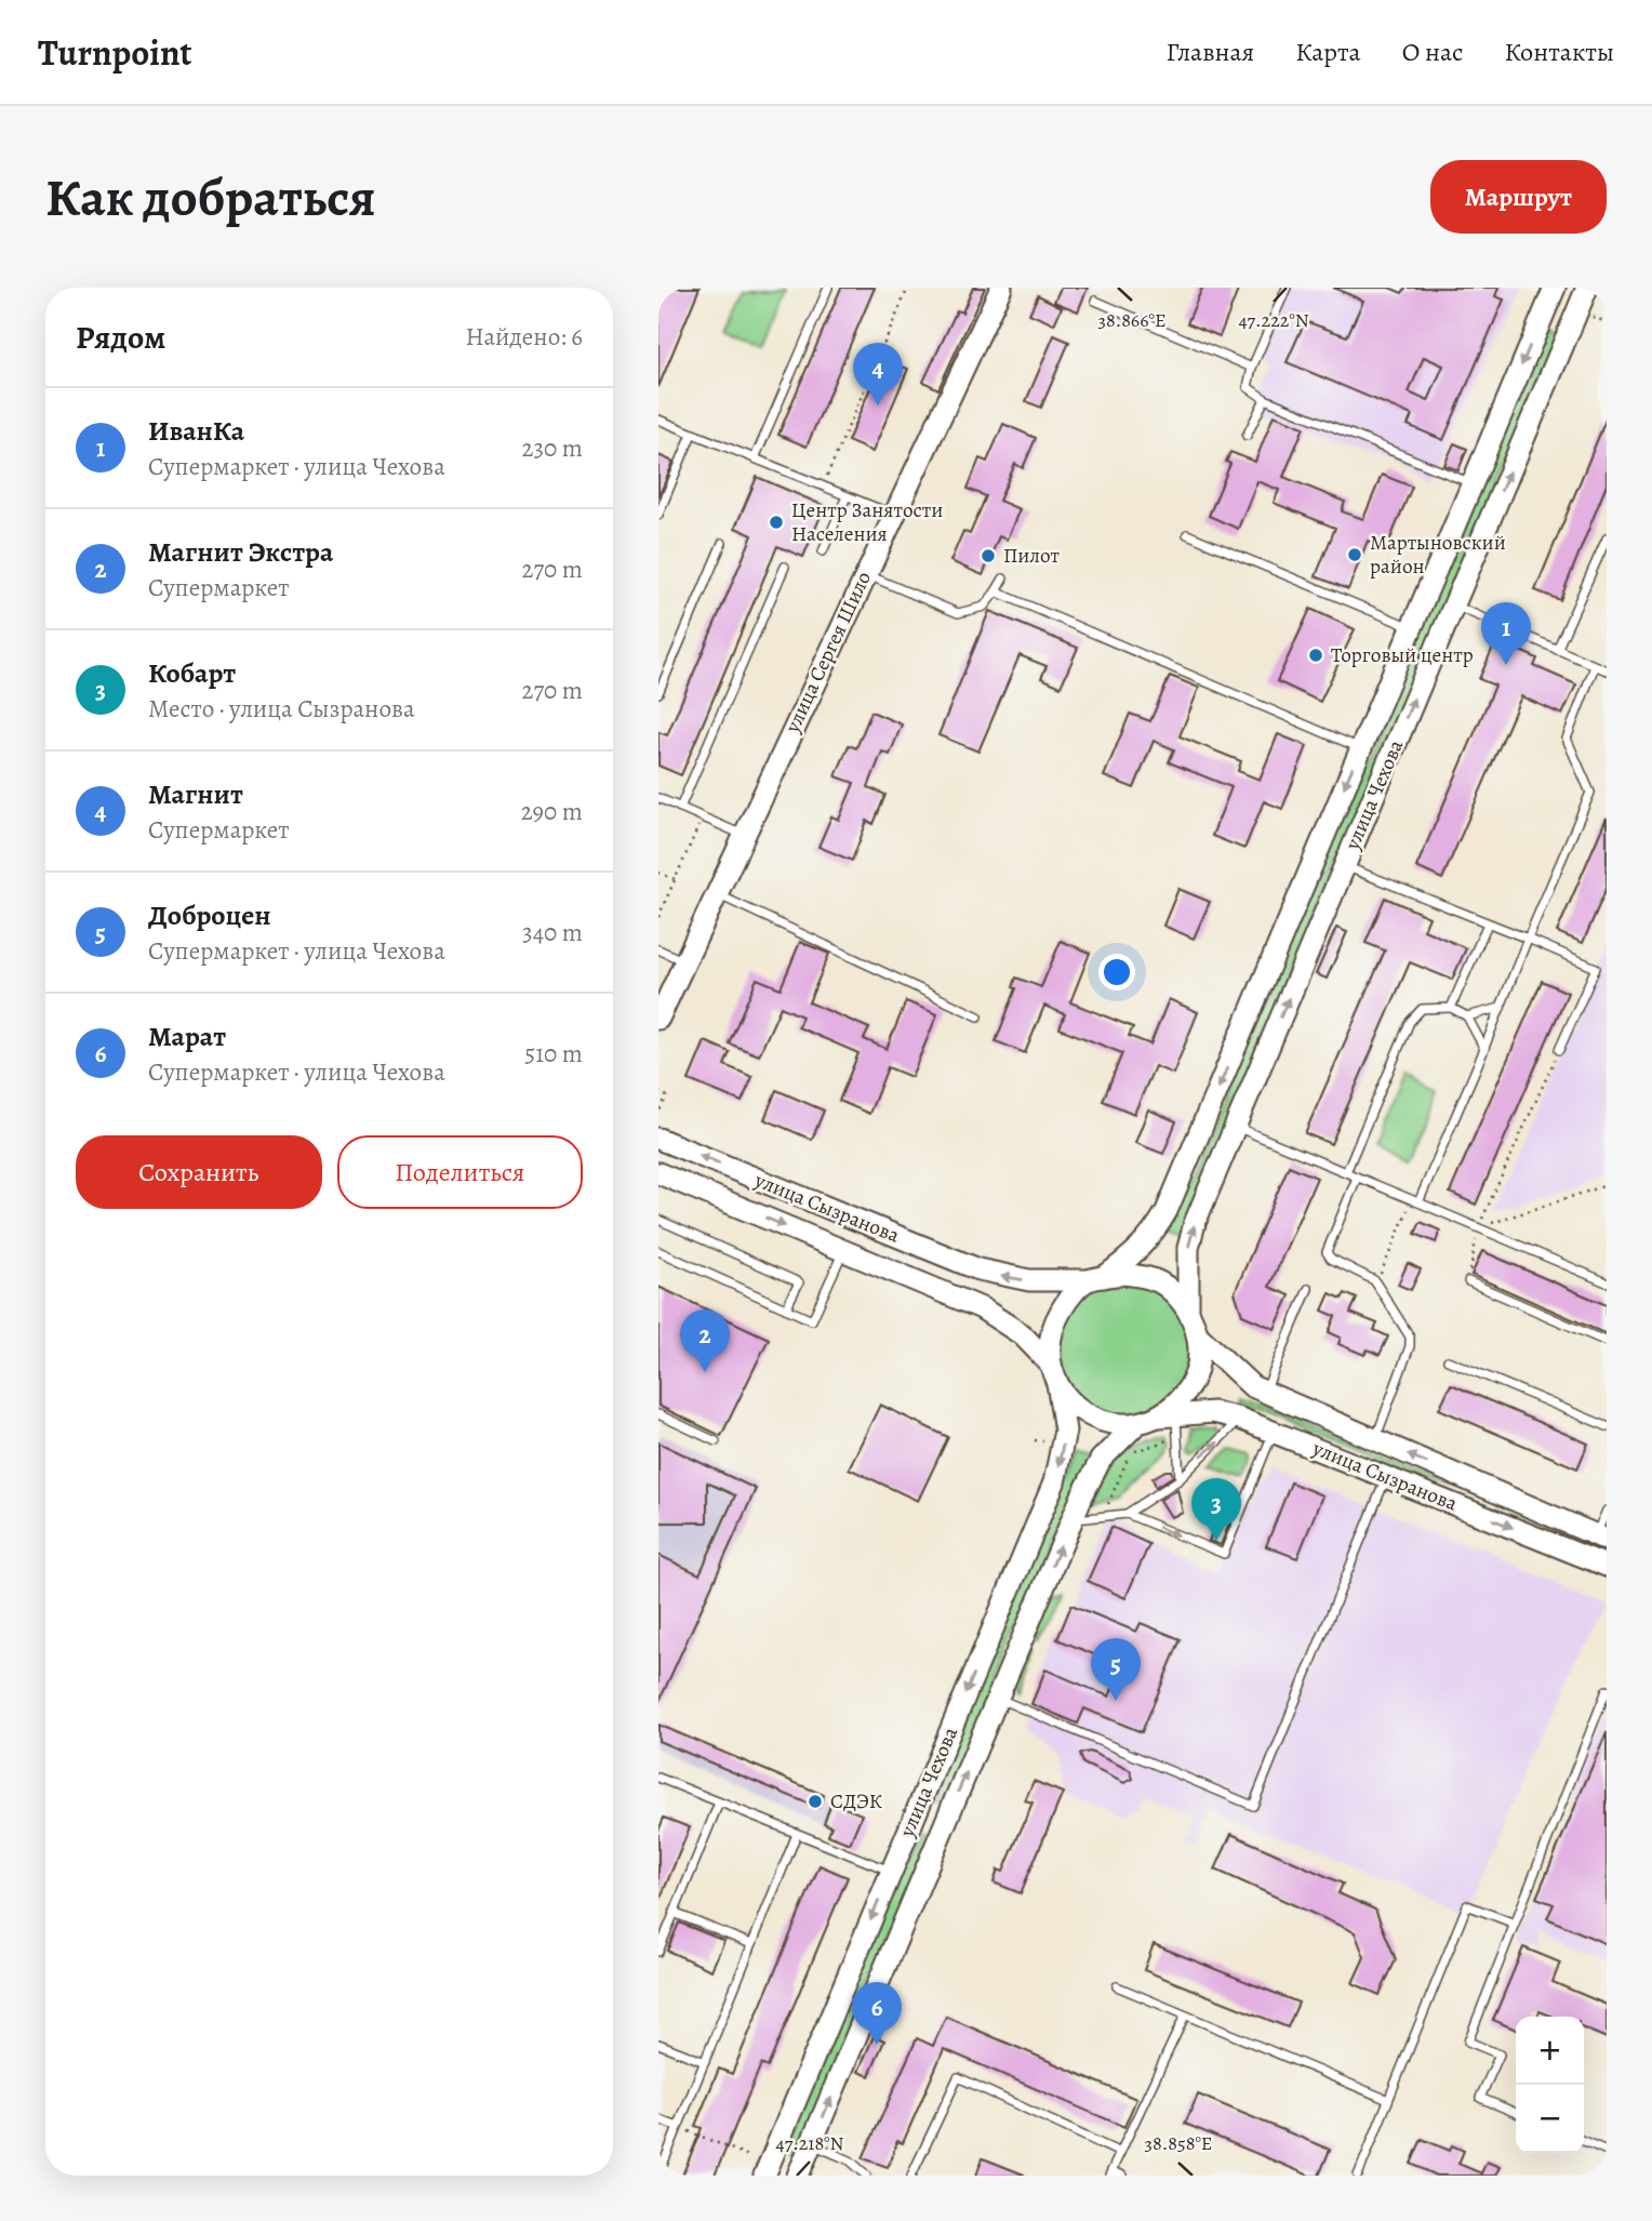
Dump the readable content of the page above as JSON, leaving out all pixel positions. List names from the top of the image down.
{
  "streets": {
    "main road": ["улица Сергея Шило", "улица Чехова", "улица Сызранова"]
  },
  "crossings": [
    ["улица Чехова", "улица Сызранова"]
  ],
  "places": [
    "Центр Занятости Населения",
    "Мартыновский район",
    "Пилот",
    "Торговый центр",
    "СДЭК"
  ],
  "page": {
    "header": "Turnpoint",
    "nav": [
      "Главная",
      "Карта",
      "О нас",
      "Контакты"
    ],
    "buttons": [
      "Маршрут",
      ["Сохранить", "Поделиться"]
    ],
    "title": "Как добраться",
    "heading": ["Рядом", "Найдено: 6"],
    "pins": [
      "4",
      "1",
      "2",
      "3",
      "5",
      "6"
    ],
    "list": [
      {
        "mark": "1",
        "name": "ИванКа",
        "note": "Супермаркет · улица Чехова",
        "value": "230 m"
      },
      {
        "mark": "2",
        "name": "Магнит Экстра",
        "note": "Супермаркет",
        "value": "270 m"
      },
      {
        "mark": "3",
        "name": "Кобарт",
        "note": "Место · улица Сызранова",
        "value": "270 m"
      },
      {
        "mark": "4",
        "name": "Магнит",
        "note": "Супермаркет",
        "value": "290 m"
      },
      {
        "mark": "5",
        "name": "Доброцен",
        "note": "Супермаркет · улица Чехова",
        "value": "340 m"
      },
      {
        "mark": "6",
        "name": "Марат",
        "note": "Супермаркет · улица Чехова",
        "value": "510 m"
      }
    ],
    "map_buttons": ["+", "−"]
  },
  "coordinates": [
    "38.866°E",
    "47.222°N",
    "47.218°N",
    "38.858°E"
  ]
}
